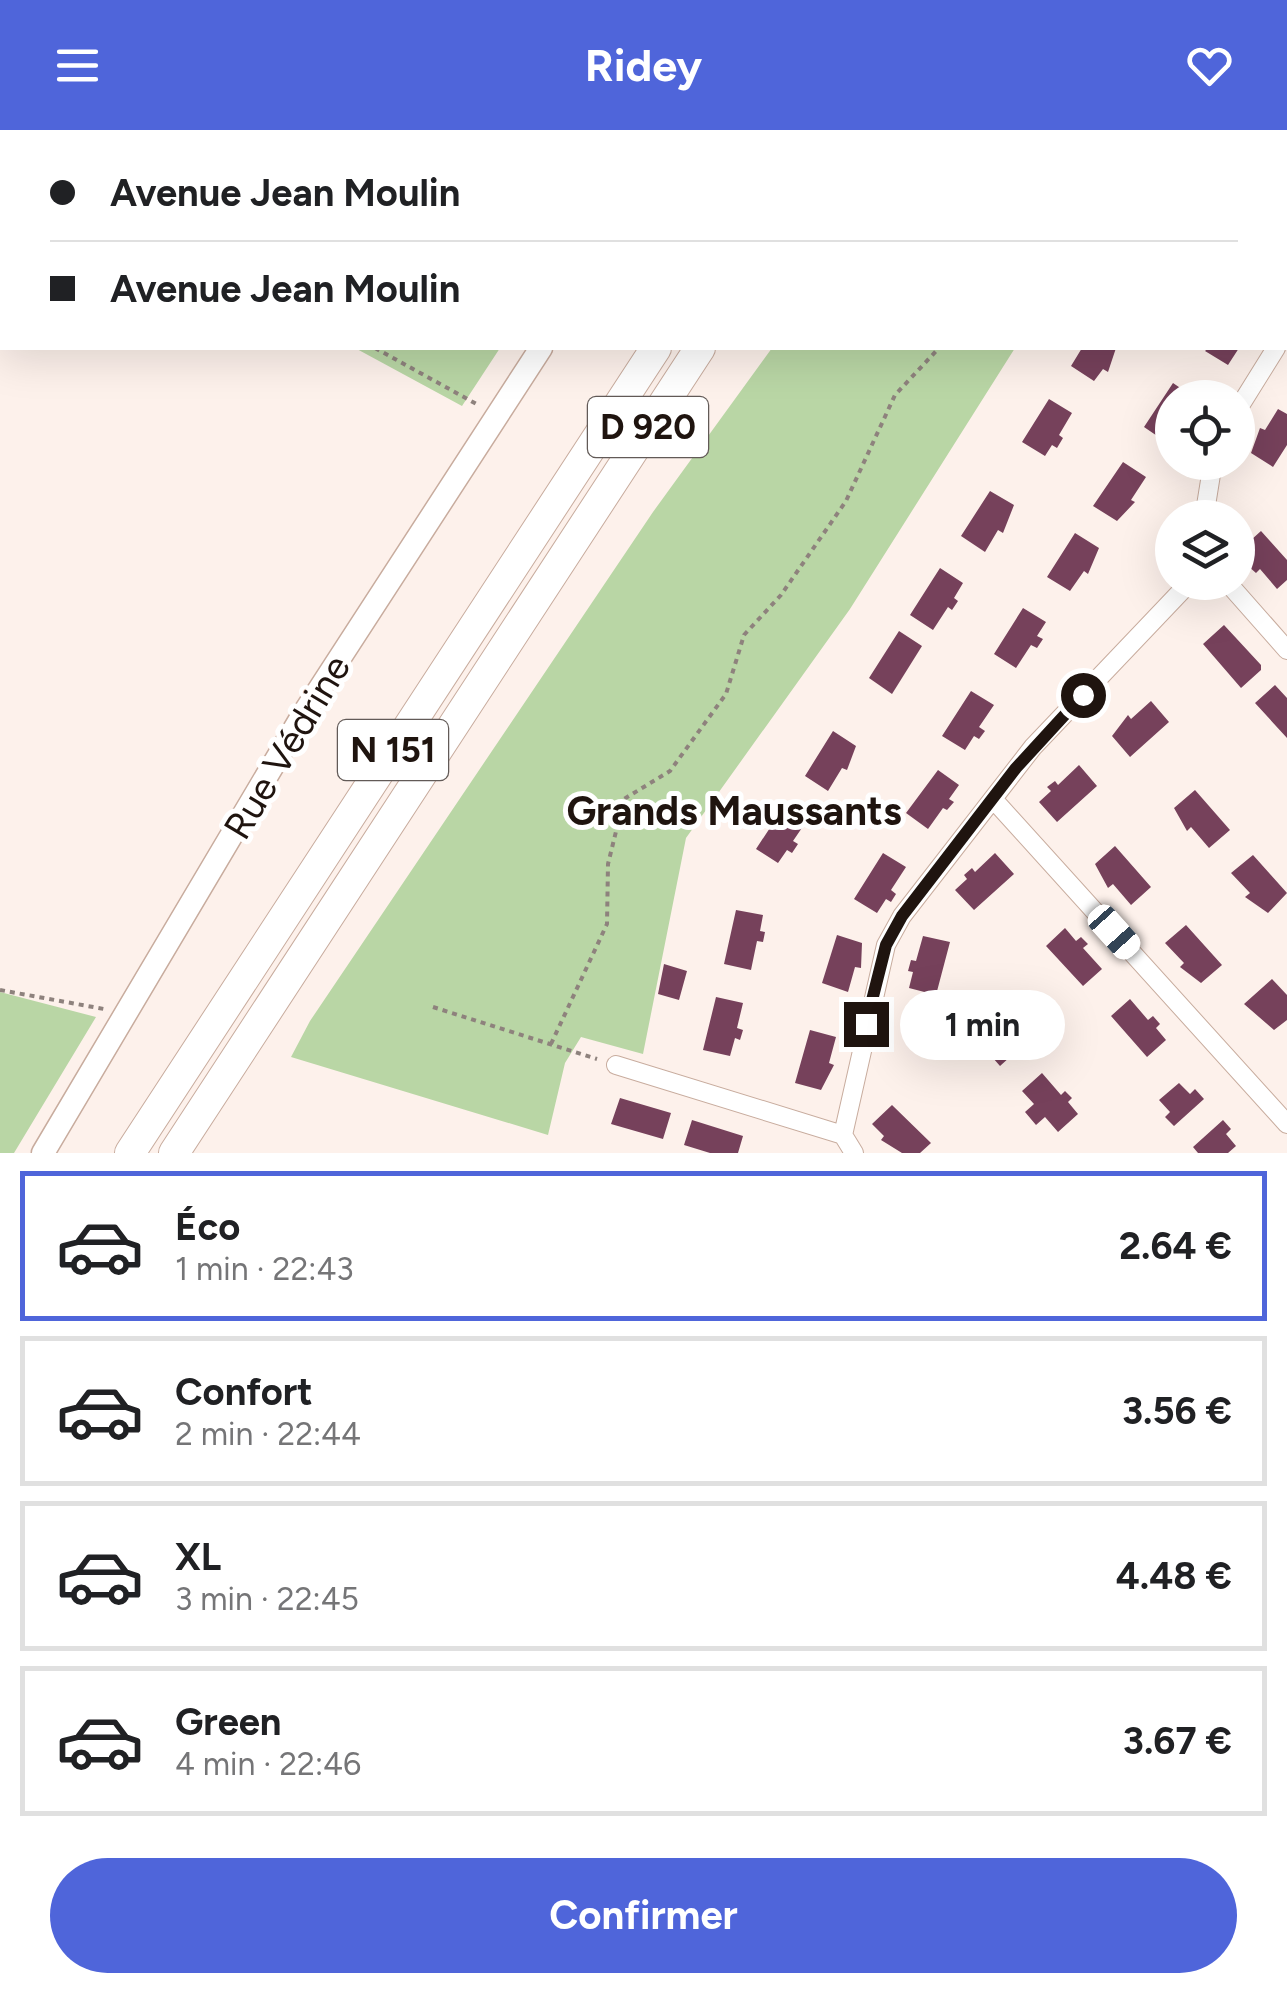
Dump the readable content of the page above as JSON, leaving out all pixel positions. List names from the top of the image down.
{
  "streets": {
    "highway": ["D 920", "N 151"],
    "street": ["Rue Védrine"]
  },
  "crossings": [
    ["D 920", "N 151"]
  ],
  "districts": ["Grands Maussants"],
  "page": {
    "header": "Ridey",
    "banner": ["Avenue Jean Moulin", "Avenue Jean Moulin"],
    "bubble": "1 min",
    "list": [
      {
        "name": "Éco",
        "note": "1 min · 22:43",
        "value": "2.64 €"
      },
      {
        "name": "Confort",
        "note": "2 min · 22:44",
        "value": "3.56 €"
      },
      {
        "name": "XL",
        "note": "3 min · 22:45",
        "value": "4.48 €"
      },
      {
        "name": "Green",
        "note": "4 min · 22:46",
        "value": "3.67 €"
      }
    ],
    "buttons": "Confirmer"
  }
}
